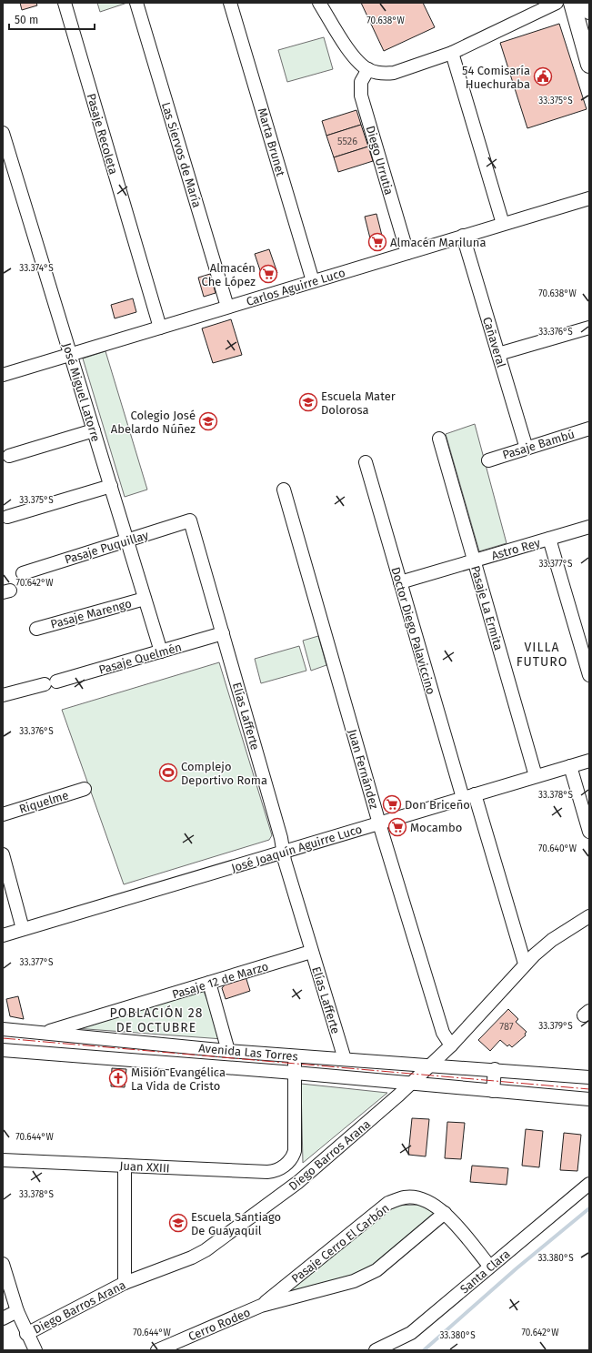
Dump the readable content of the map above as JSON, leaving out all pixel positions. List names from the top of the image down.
{
  "streets": {
    "street": [
      "Pasaje Recoleta",
      "Marta Brunet",
      "Las Siervos de María",
      "Diego Urrutia",
      "Carlos Aguirre Luco",
      "Cañaveral",
      "José Miguel Latorre",
      "Pasaje Bambú",
      "Pasaje Puquillay",
      "Astro Rey",
      "Pasaje La Ermita",
      "Pasaje Marengo",
      "Doctor Diego Palaviccino",
      "Pasaje Quelmén",
      "Elías Lafferte",
      "Juan Fernández",
      "Riquelme",
      "José Joaquín Aguirre Luco",
      "Pasaje 12 de Marzo",
      "Avenida Las Torres",
      "Diego Barros Arana",
      "Juan XXIII",
      "Pasaje Cerro El Carbón",
      "Santa Clara",
      "Cerro Rodeo"
    ]
  },
  "crossings": [
    ["Pasaje Recoleta", "Carlos Aguirre Luco"],
    ["Marta Brunet", "Carlos Aguirre Luco"],
    ["Las Siervos de María", "Carlos Aguirre Luco"],
    ["Diego Urrutia", "Carlos Aguirre Luco"],
    ["Carlos Aguirre Luco", "Cañaveral"],
    ["Carlos Aguirre Luco", "José Miguel Latorre"],
    ["Cañaveral", "Pasaje Bambú"],
    ["José Miguel Latorre", "Pasaje Puquillay"],
    ["José Miguel Latorre", "Pasaje Marengo"],
    ["José Miguel Latorre", "Pasaje Quelmén"],
    ["Pasaje Puquillay", "Elías Lafferte"],
    ["Astro Rey", "Pasaje La Ermita"],
    ["Astro Rey", "Doctor Diego Palaviccino"],
    ["Pasaje La Ermita", "José Joaquín Aguirre Luco"],
    ["Doctor Diego Palaviccino", "José Joaquín Aguirre Luco"],
    ["Doctor Diego Palaviccino", "Diego Barros Arana"],
    ["Pasaje Quelmén", "Elías Lafferte"],
    ["Elías Lafferte", "José Joaquín Aguirre Luco"],
    ["Elías Lafferte", "Pasaje 12 de Marzo"],
    ["Elías Lafferte", "Avenida Las Torres"],
    ["Juan Fernández", "José Joaquín Aguirre Luco"],
    ["Juan Fernández", "Diego Barros Arana"],
    ["Pasaje 12 de Marzo", "Avenida Las Torres"],
    ["Avenida Las Torres", "Diego Barros Arana"],
    ["Avenida Las Torres", "Juan XXIII"],
    ["Pasaje Cerro El Carbón", "Santa Clara"],
    ["Pasaje Cerro El Carbón", "Cerro Rodeo"]
  ],
  "districts": ["VILLA FUTURO", "POBLACIÓN 28 DE OCTUBRE"],
  "places": {
    "public building": ["54 Comisaría Huechuraba"],
    "supermarket": [
      "Almacén Mariluna",
      "Almacén Che López",
      "Don Briceño",
      "Mocambo"
    ],
    "school or university": ["Escuela Mater Dolorosa", "Colegio José Abelardo Núñez", "Escuela Santiago De Guayaquil"],
    "sports": ["Complejo Deportivo Roma"],
    "church": ["Misión Evangélica La Vida de Cristo"]
  },
  "house_numbers": ["5526", "787"],
  "scale_bar": "50 m",
  "coordinates": [
    "70.638°W",
    "33.375°S",
    "33.374°S",
    "33.376°S",
    "33.377°S",
    "70.642°W",
    "33.378°S",
    "70.640°W",
    "33.379°S",
    "70.644°W",
    "33.380°S"
  ]
}
